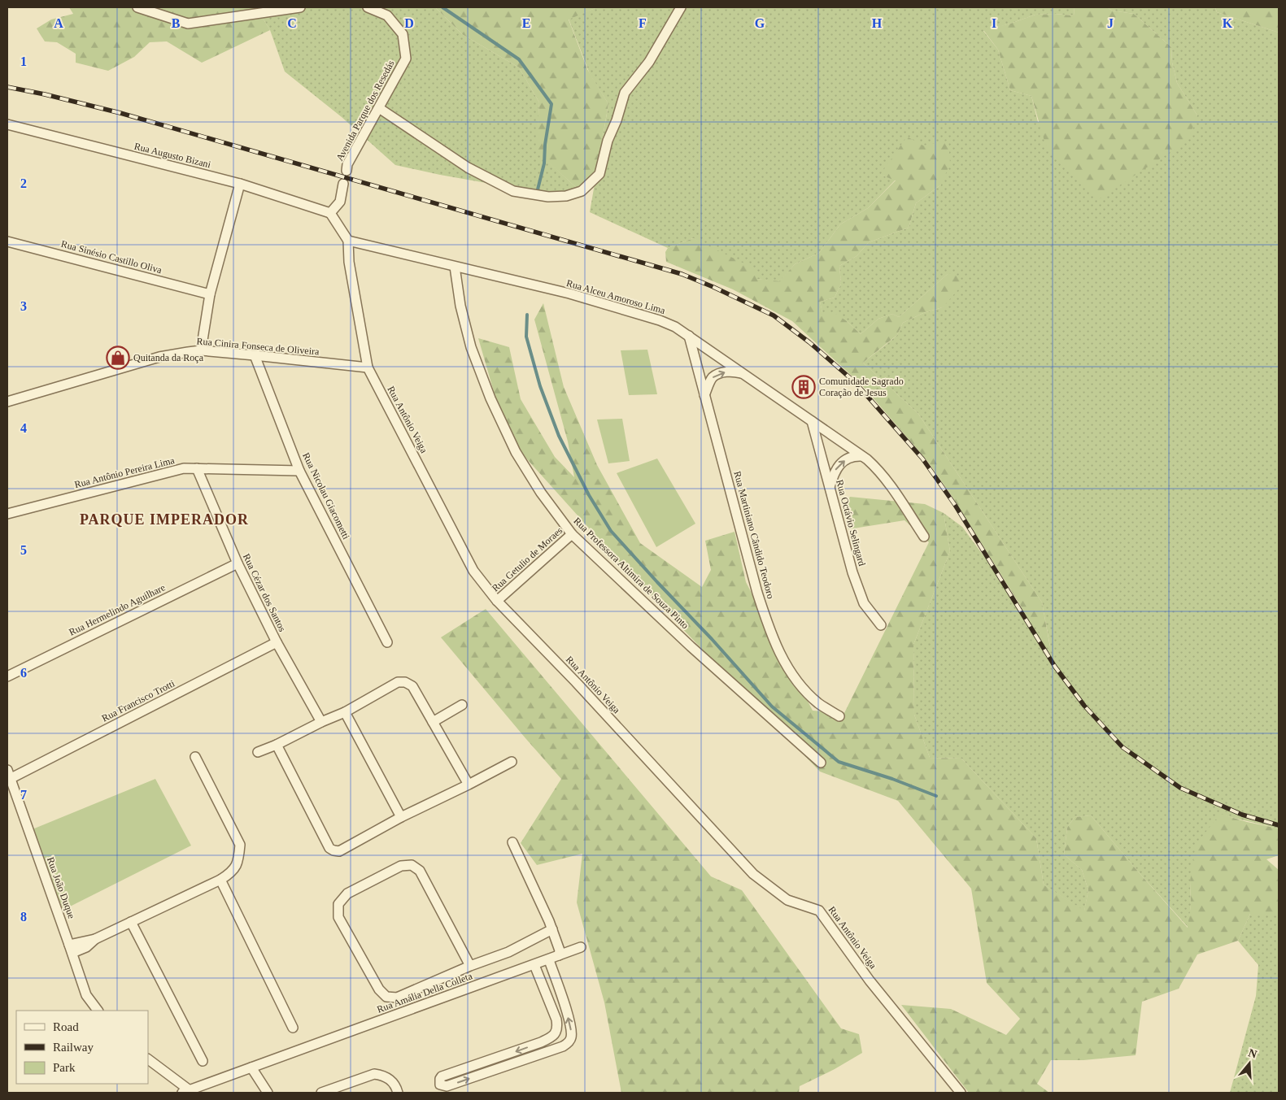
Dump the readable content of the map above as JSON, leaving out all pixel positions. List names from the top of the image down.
{
  "streets": {
    "street": [
      "Avenida Parque dos Resedás",
      "Rua Augusto Bizani",
      "Rua Sinésio Castillo Oliva",
      "Rua Alceu Amoroso Lima",
      "Rua Cinira Fonseca de Oliveira",
      "Rua Antônio Veiga",
      "Rua Antônio Pereira Lima",
      "Rua Nicolau Giacometti",
      "Rua Octávio Selingard",
      "Rua Martiniano Cândido Teodoro",
      "Rua Getulio de Moraes",
      "Rua Professora Altimira de Souza Pinto",
      "Rua Cézar dos Santos",
      "Rua Hermelindo Aguilhare",
      "Rua Francisco Trotti",
      "Rua João Duque",
      "Rua Amália Della Colleta"
    ]
  },
  "crossings": [
    ["Rua Alceu Amoroso Lima", "Rua Antônio Veiga"],
    ["Rua Alceu Amoroso Lima", "Rua Octávio Selingard"],
    ["Rua Alceu Amoroso Lima", "Rua Martiniano Cândido Teodoro"],
    ["Rua Alceu Amoroso Lima", "Rua Professora Altimira de Souza Pinto"],
    ["Rua Cinira Fonseca de Oliveira", "Rua Antônio Veiga"],
    ["Rua Cinira Fonseca de Oliveira", "Rua Nicolau Giacometti"],
    ["Rua Antônio Veiga", "Rua Getulio de Moraes"],
    ["Rua Antônio Pereira Lima", "Rua Nicolau Giacometti"],
    ["Rua Antônio Pereira Lima", "Rua Cézar dos Santos"],
    ["Rua Getulio de Moraes", "Rua Professora Altimira de Souza Pinto"],
    ["Rua Cézar dos Santos", "Rua Hermelindo Aguilhare"],
    ["Rua Cézar dos Santos", "Rua Francisco Trotti"],
    ["Rua Francisco Trotti", "Rua João Duque"]
  ],
  "districts": ["PARQUE IMPERADOR"],
  "places": {
    "shop": ["Quitanda da Roça"],
    "building": ["Comunidade Sagrado Coração de Jesus"]
  },
  "legend": ["Road", "Railway", "Park"],
  "north": "top",
  "grid": {
    "columns": [
      "A",
      "B",
      "C",
      "D",
      "E",
      "F",
      "G",
      "H",
      "I",
      "J",
      "K"
    ],
    "rows": [
      "1",
      "2",
      "3",
      "4",
      "5",
      "6",
      "7",
      "8"
    ]
  }
}
